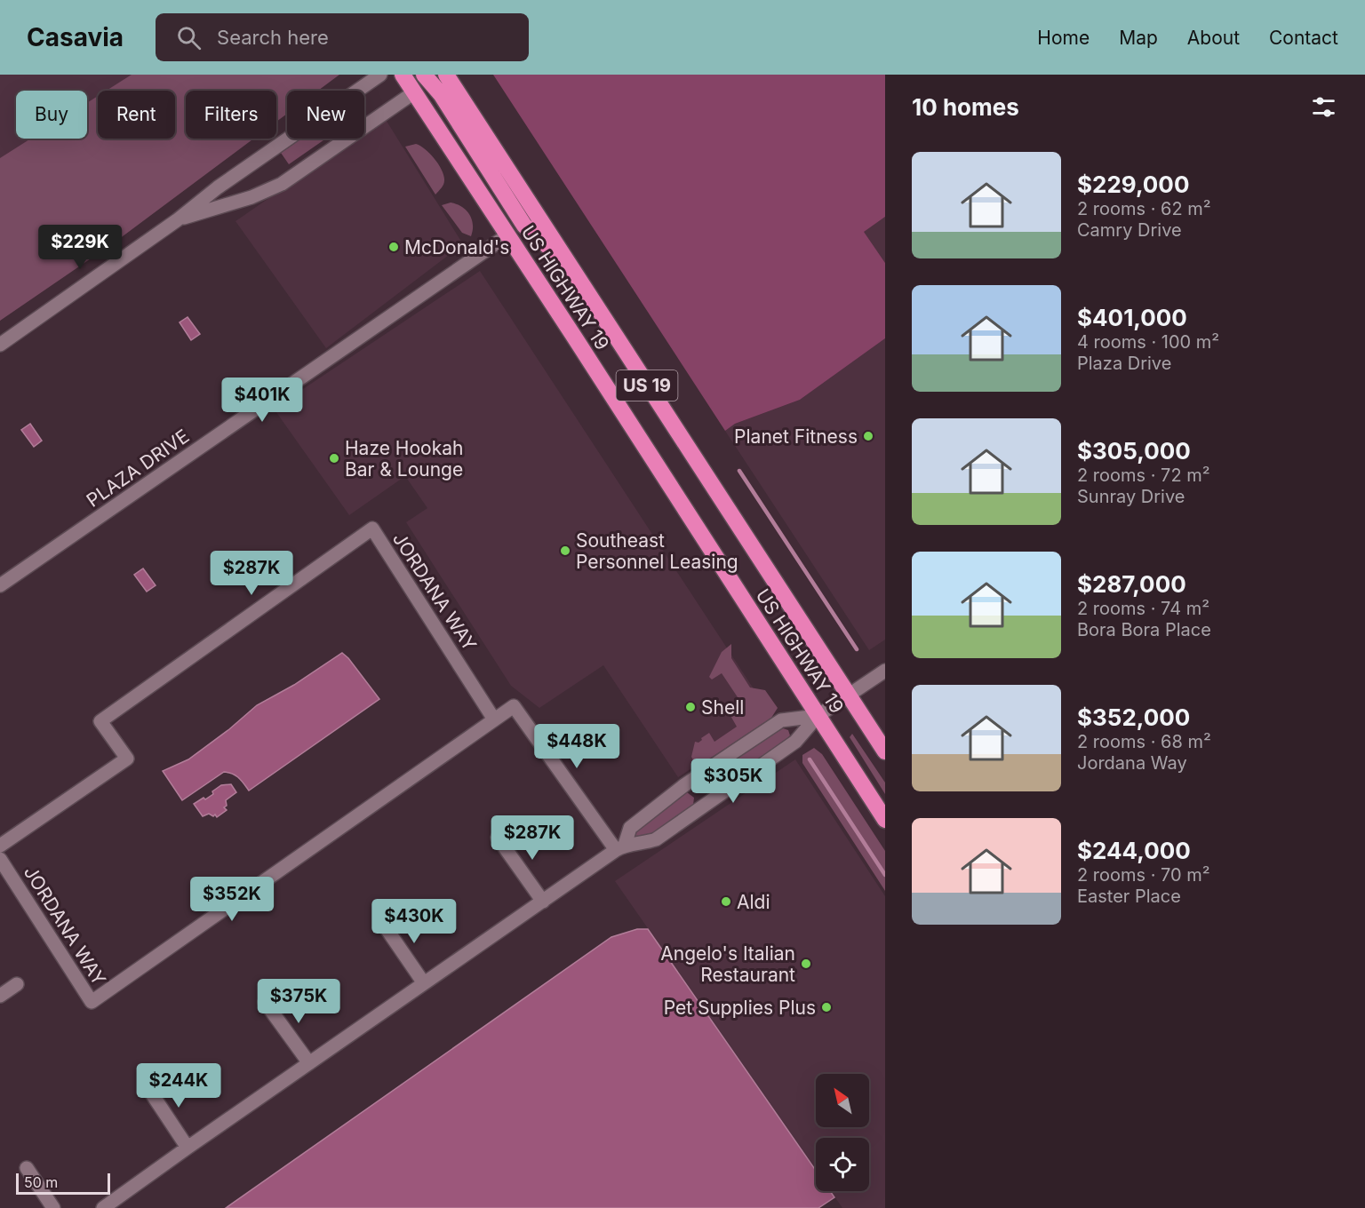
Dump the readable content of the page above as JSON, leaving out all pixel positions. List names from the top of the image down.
{
  "streets": {
    "highway": ["US HIGHWAY 19", "US 19"],
    "street": ["PLAZA DRIVE", "JORDANA WAY"]
  },
  "crossings": [
    ["US HIGHWAY 19", "PLAZA DRIVE"]
  ],
  "places": [
    "McDonald's",
    "Planet Fitness",
    "Haze Hookah Bar & Lounge",
    "Southeast Personnel Leasing",
    "Shell",
    "Aldi",
    "Angelo's Italian Restaurant",
    "Pet Supplies Plus"
  ],
  "scale_bar": "50 m",
  "north": "top left",
  "page": {
    "header": "Casavia",
    "search": "Search here",
    "nav": [
      "Home",
      "Map",
      "About",
      "Contact"
    ],
    "heading": "10 homes",
    "chip": [
      "Buy",
      "Rent",
      "Filters",
      "New"
    ],
    "list": [
      {
        "name": "$229,000",
        "note": "2 rooms · 62 m² · Camry Drive"
      },
      {
        "name": "$401,000",
        "note": "4 rooms · 100 m² · Plaza Drive"
      },
      {
        "name": "$305,000",
        "note": "2 rooms · 72 m² · Sunray Drive"
      },
      {
        "name": "$287,000",
        "note": "2 rooms · 74 m² · Bora Bora Place"
      },
      {
        "name": "$352,000",
        "note": "2 rooms · 68 m² · Jordana Way"
      },
      {
        "name": "$244,000",
        "note": "2 rooms · 70 m² · Easter Place"
      }
    ],
    "price": [
      "$229K",
      "$401K",
      "$287K",
      "$448K",
      "$305K",
      "$287K",
      "$352K",
      "$430K",
      "$375K",
      "$244K"
    ],
    "scale": "50 m"
  }
}
